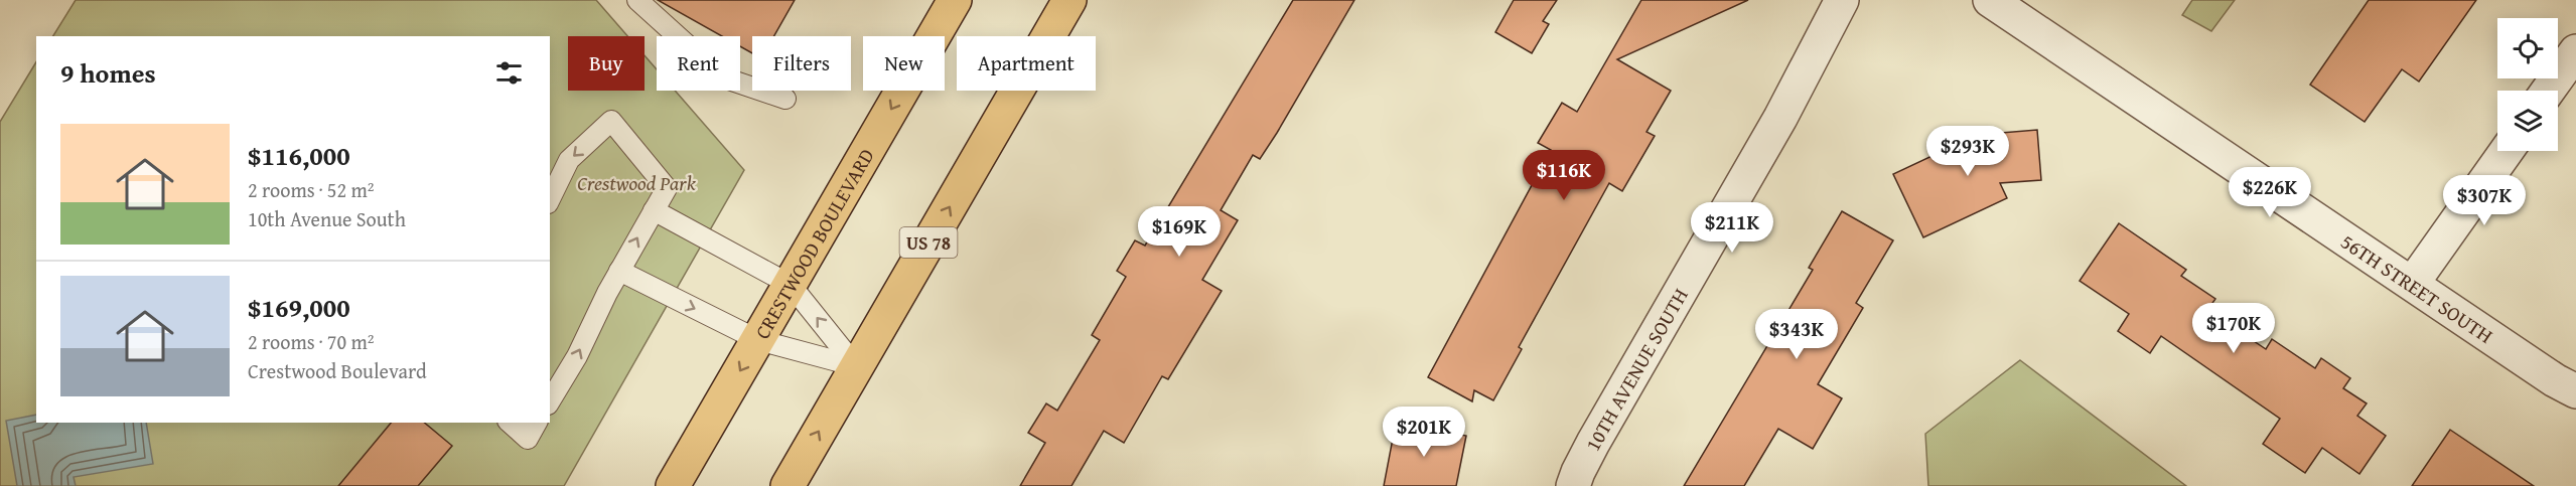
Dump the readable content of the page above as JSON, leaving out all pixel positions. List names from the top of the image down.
{
  "streets": {
    "main road": ["US 78", "CRESTWOOD BOULEVARD"],
    "street": ["56TH STREET SOUTH", "10TH AVENUE SOUTH"]
  },
  "parks": ["Crestwood Park"],
  "page": {
    "chip": [
      "Buy",
      "Rent",
      "Filters",
      "New",
      "Apartment"
    ],
    "heading": "9 homes",
    "list": [
      {
        "name": "$116,000",
        "note": "2 rooms · 52 m² · 10th Avenue South"
      },
      {
        "name": "$169,000",
        "note": "2 rooms · 70 m² · Crestwood Boulevard"
      }
    ],
    "price": [
      "$293K",
      "$116K",
      "$226K",
      "$307K",
      "$211K",
      "$169K",
      "$170K",
      "$343K",
      "$201K"
    ]
  }
}
